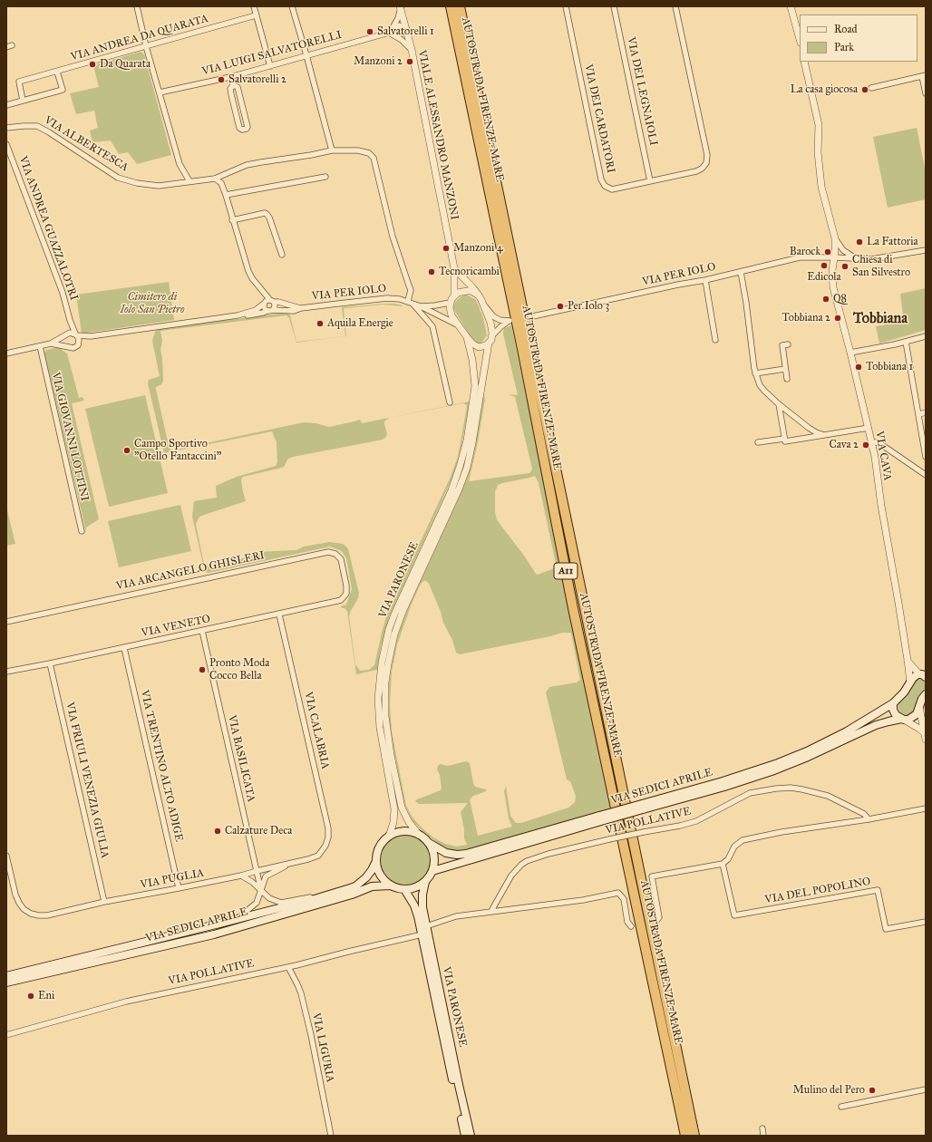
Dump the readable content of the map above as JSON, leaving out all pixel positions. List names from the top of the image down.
{
  "streets": {
    "highway": ["AUTOSTRADA FIRENZE-MARE", "A11"],
    "main road": ["VIA PARONESE", "VIA SEDICI APRILE"],
    "street": [
      "VIA ANDREA DA QUARATA",
      "VIA LUIGI SALVATORELLI",
      "VIA DEI LEGNAIOLI",
      "VIA DEI CARDATORI",
      "VIALE ALESSANDRO MANZONI",
      "VIA ALBERTESCA",
      "VIA ANDREA GUAZZALOTRI",
      "VIA PER IOLO",
      "VIA GIOVANNI LOTTINI",
      "VIA CAVA",
      "VIA ARCANGELO GHISLERI",
      "VIA VENETO",
      "VIA CALABRIA",
      "VIA BASILICATA",
      "VIA TRENTINO ALTO ADIGE",
      "VIA FRIULI VENEZIA GIULIA",
      "VIA POLLATIVE",
      "VIA PUGLIA",
      "VIA DEL POPOLINO",
      "VIA LIGURIA"
    ]
  },
  "crossings": [
    ["VIA LUIGI SALVATORELLI", "VIALE ALESSANDRO MANZONI"],
    ["VIA DEI LEGNAIOLI", "VIA DEI CARDATORI"],
    ["VIA ALBERTESCA", "VIA PER IOLO"],
    ["VIA ANDREA GUAZZALOTRI", "VIA PER IOLO"],
    ["VIA PER IOLO", "VIA CAVA"],
    ["VIA CAVA", "VIA SEDICI APRILE"],
    ["VIA ARCANGELO GHISLERI", "VIA VENETO"],
    ["VIA PARONESE", "VIA SEDICI APRILE"],
    ["VIA PARONESE", "VIA POLLATIVE"],
    ["VIA VENETO", "VIA CALABRIA"],
    ["VIA VENETO", "VIA BASILICATA"],
    ["VIA VENETO", "VIA TRENTINO ALTO ADIGE"],
    ["VIA VENETO", "VIA FRIULI VENEZIA GIULIA"],
    ["VIA CALABRIA", "VIA PUGLIA"],
    ["VIA BASILICATA", "VIA PUGLIA"],
    ["VIA TRENTINO ALTO ADIGE", "VIA PUGLIA"],
    ["VIA FRIULI VENEZIA GIULIA", "VIA PUGLIA"],
    ["VIA POLLATIVE", "VIA LIGURIA"]
  ],
  "districts": ["Tobbiana"],
  "parks": ["Cimitero di Iolo San Pietro"],
  "places": [
    "Salvatorelli 1",
    "Manzoni 2",
    "Da Quarata",
    "Salvatorelli 2",
    "La casa giocosa",
    "La Fattoria",
    "Manzoni 4",
    "Barock",
    "Edicola",
    "Chiesa di San Silvestro",
    "Tecnoricambi",
    "Q8",
    "Per Iolo 3",
    "Tobbiana 2",
    "Aquila Energie",
    "Tobbiana 1",
    "Cava 2",
    "Campo Sportivo \"Otello Fantaccini\"",
    "Pronto Moda Cocco Bella",
    "Calzature Deca",
    "Eni",
    "Mulino del Pero"
  ],
  "legend": ["Road", "Park"]
}
